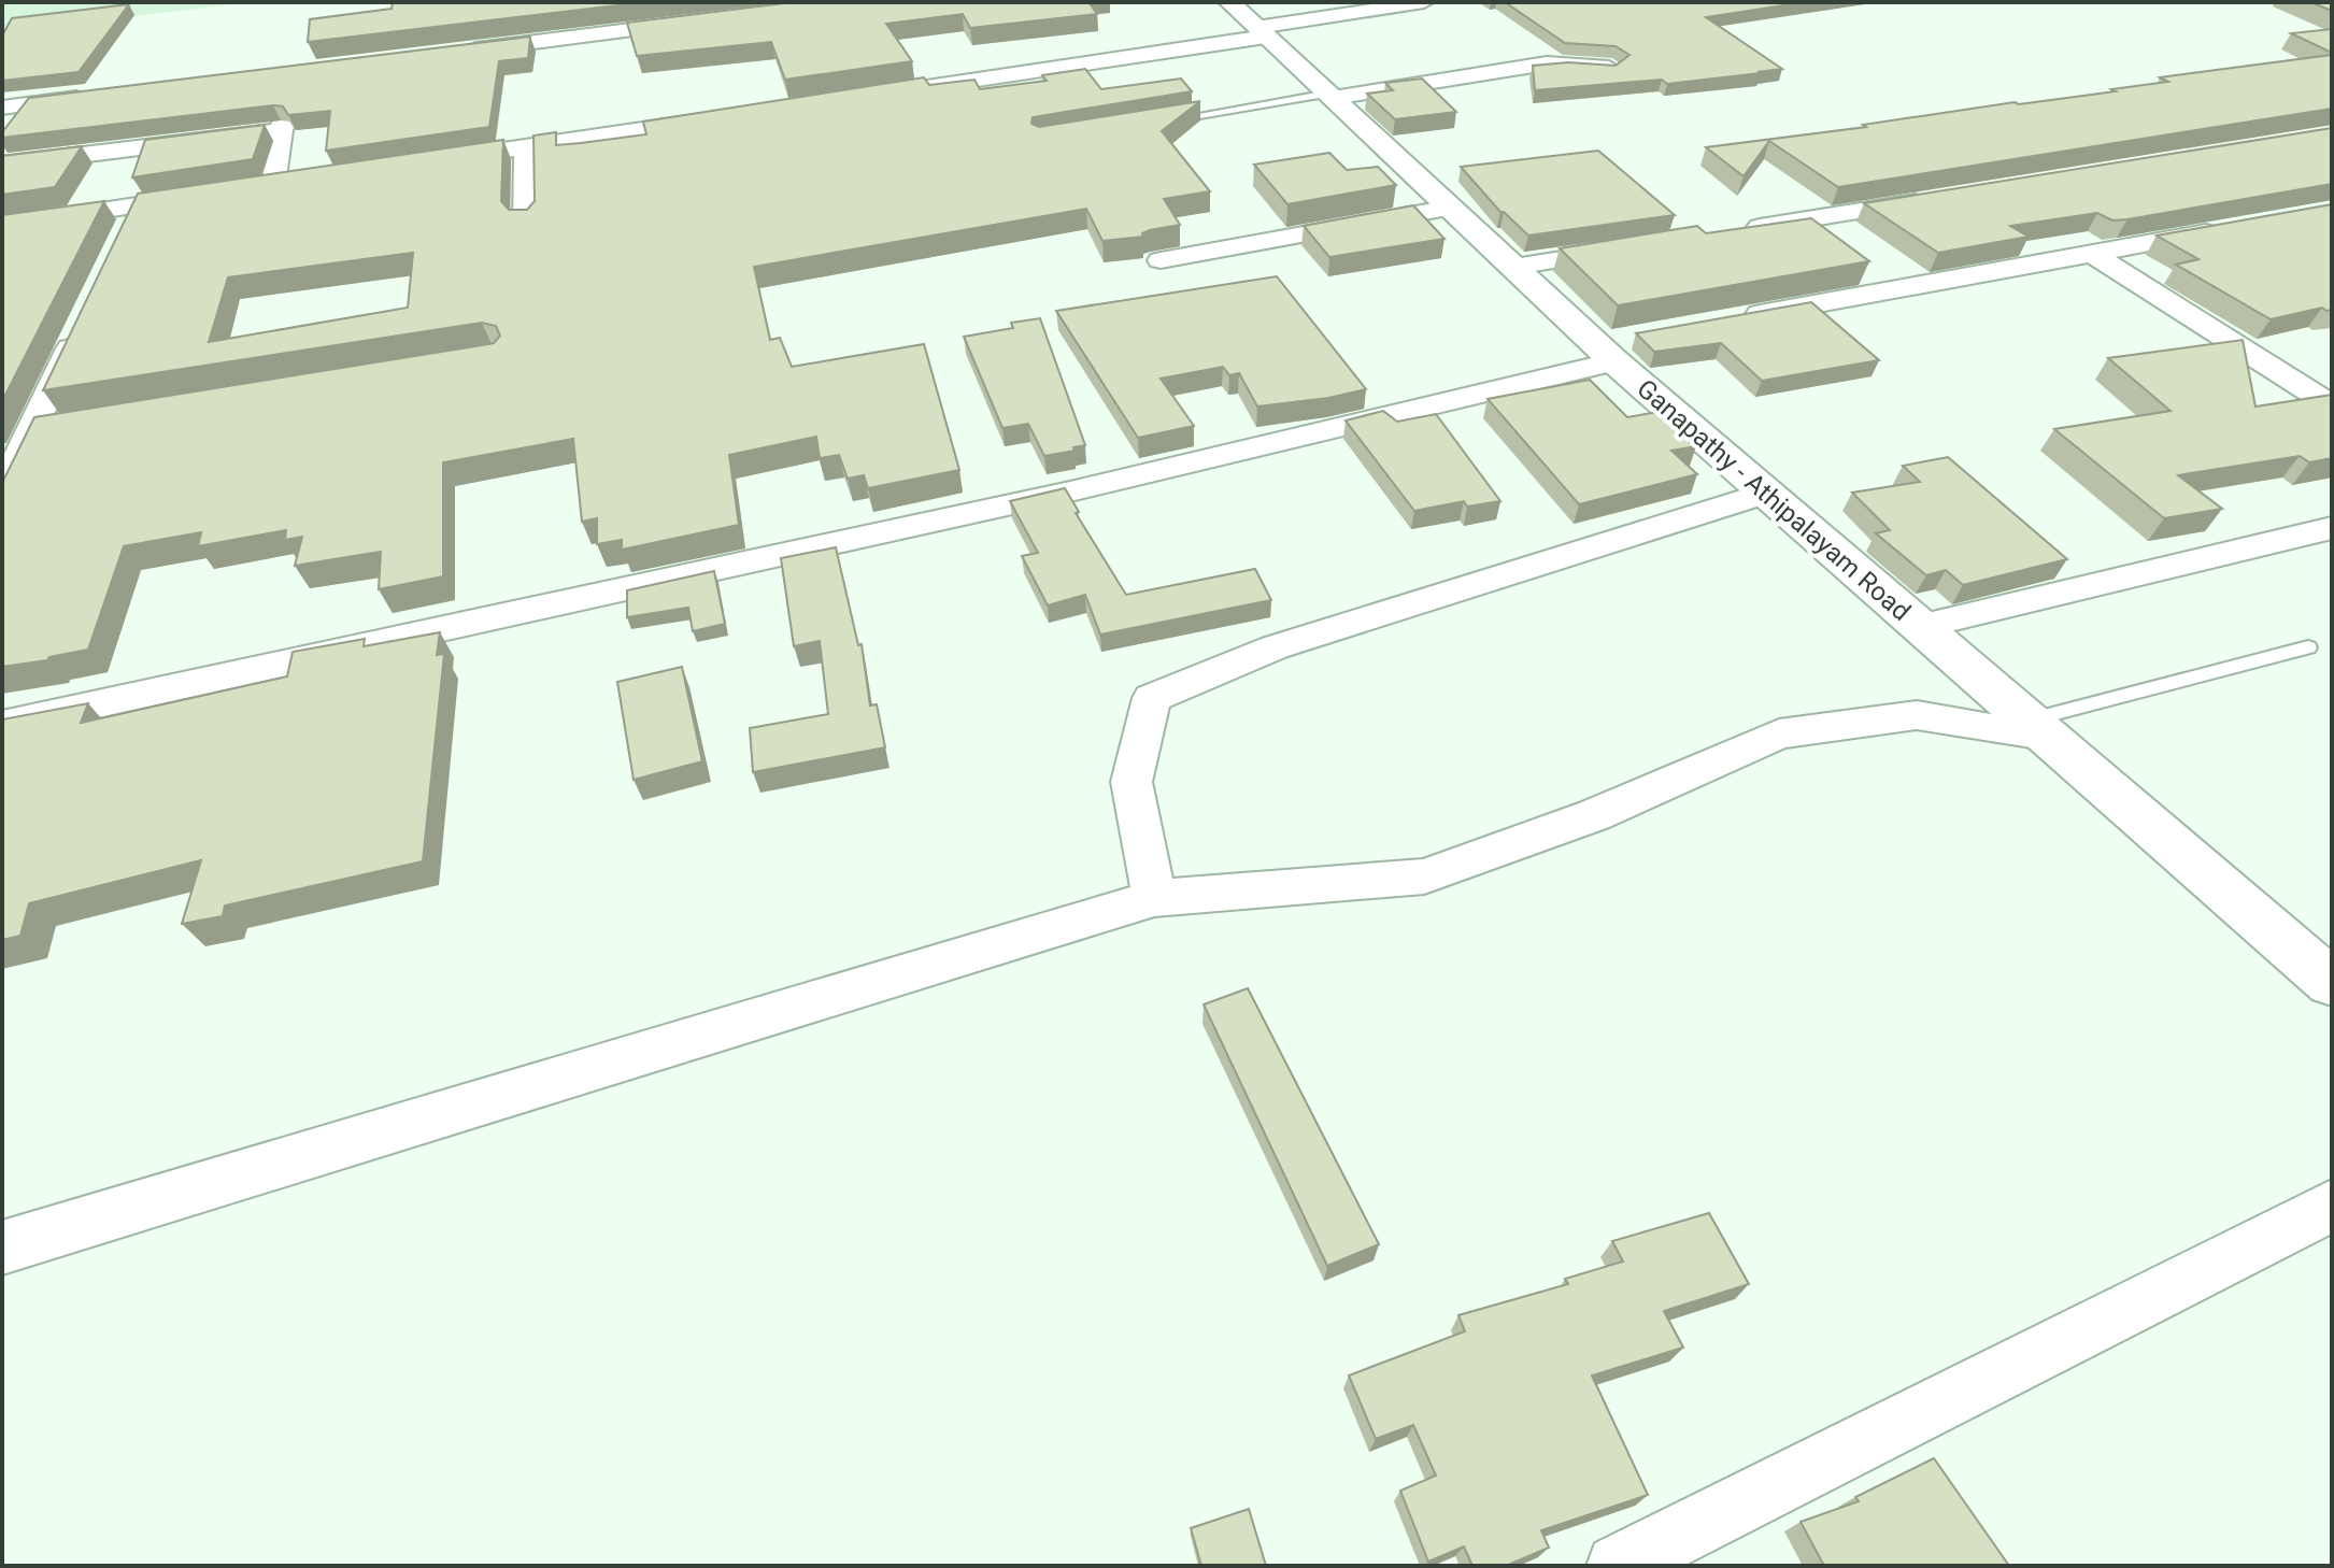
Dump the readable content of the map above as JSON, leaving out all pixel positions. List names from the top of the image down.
{
  "streets": {
    "main road": ["Ganapathy - Athipalayam Road"]
  }
}
